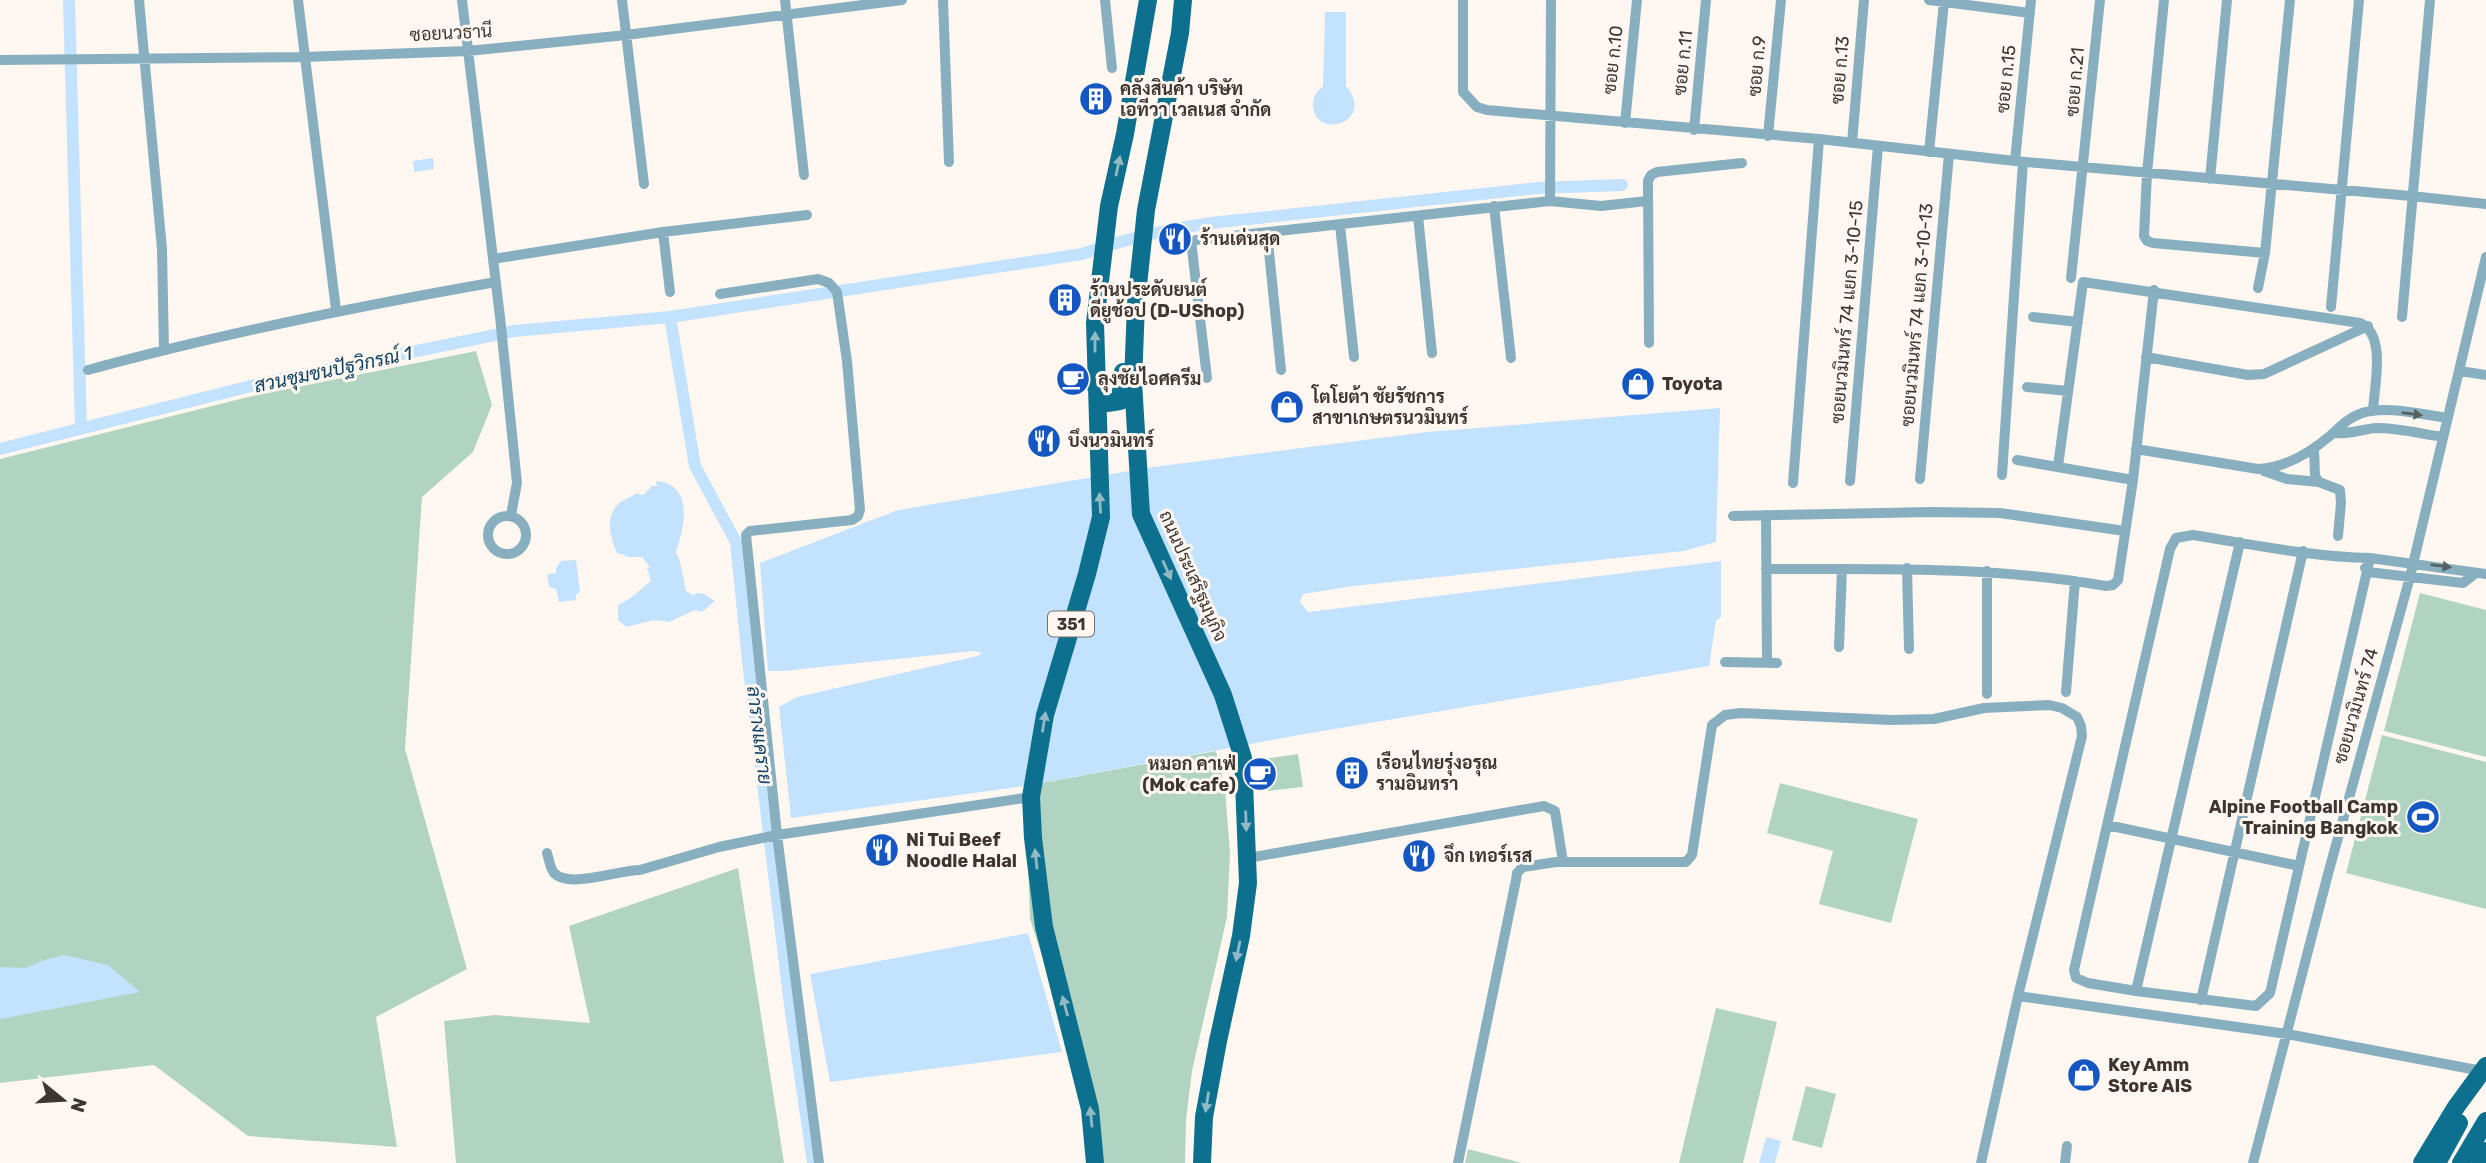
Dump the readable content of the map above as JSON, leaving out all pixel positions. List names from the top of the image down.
{
  "streets": {
    "main road": ["ถนนประเสริฐมนูกิจ", "351"],
    "street": [
      "ซอยนวธานี",
      "ซอย ก.10",
      "ซอย ก.11",
      "ซอย ก.9",
      "ซอย ก.13",
      "ซอย ก.15",
      "ซอย ก.21",
      "ซอยนวมินทร์ 74 แยก 3-10-15",
      "ซอยนวมินทร์ 74 แยก 3-10-13",
      "ซอยนวมินทร์ 74"
    ]
  },
  "water": ["สวนชุมชนปัฐวิกรณ์ 1", "ลำรางแคราย"],
  "places": {
    "building": ["คลังสินค้า บริษัท เอทีวา เวลเนส จำกัด", "ร้านประดับยนต์ ดียูช้อป (D-UShop)", "เรือนไทยรุ่งอรุณ รามอินทรา"],
    "restaurant": [
      "ร้านเด่นสุด",
      "บึงนวมินทร์",
      "Ni Tui Beef Noodle Halal",
      "จึก เทอร์เรส"
    ],
    "cafe": ["ลุงชัยไอศครีม", "หมอก คาเฟ่ (Mok cafe)"],
    "shop": ["Toyota", "โตโยต้า ชัยรัชการ สาขาเกษตรนวมินทร์", "Key Amm Store AIS"],
    "sports": ["Alpine Football Camp Training Bangkok"]
  },
  "north": "right"
}
